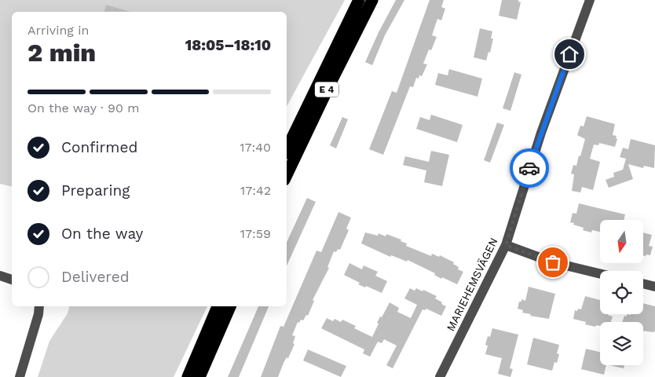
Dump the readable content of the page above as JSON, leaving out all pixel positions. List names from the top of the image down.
{
  "streets": {
    "highway": ["E 4"],
    "street": ["MARIEHEMSVÄGEN"]
  },
  "north": "bottom",
  "page": {
    "heading": ["2 min", "Arriving in", "18:05–18:10"],
    "bar": "On the way · 90 m",
    "list": [
      ["Confirmed", "17:40"],
      ["Preparing", "17:42"],
      ["On the way", "17:59"],
      "Delivered"
    ]
  }
}
